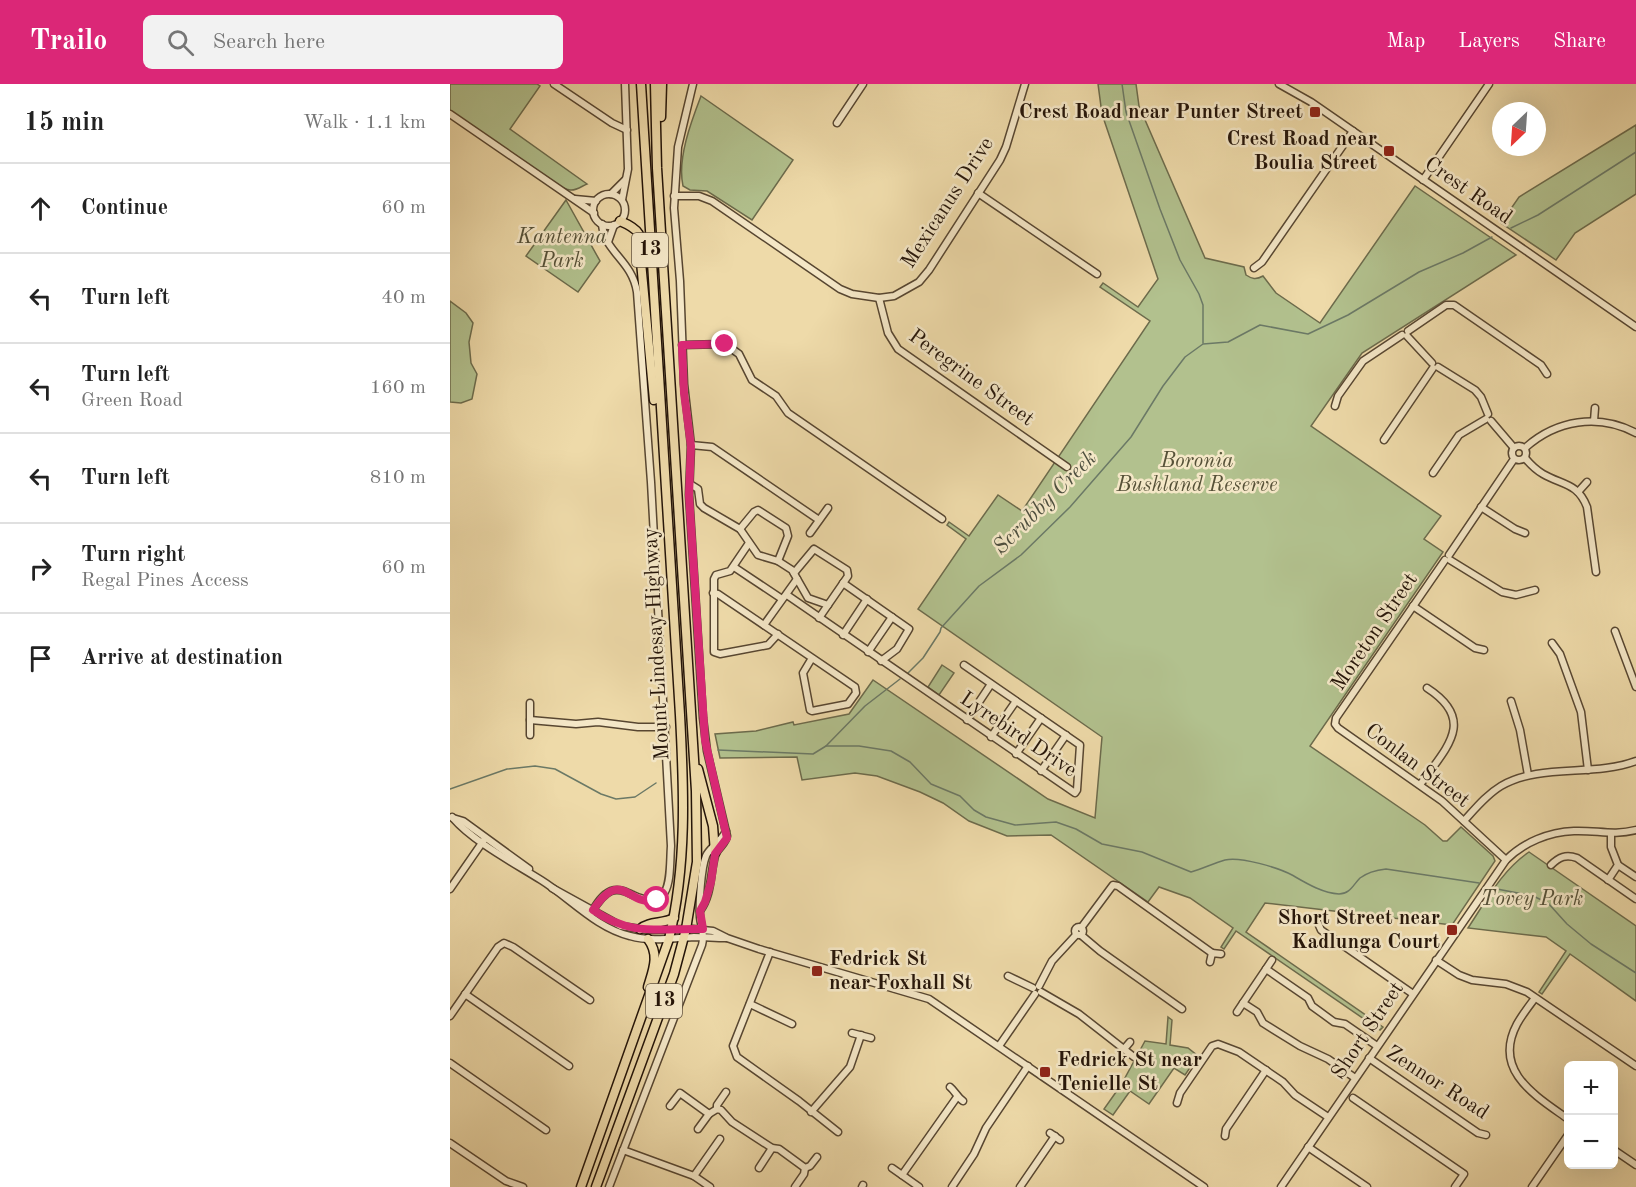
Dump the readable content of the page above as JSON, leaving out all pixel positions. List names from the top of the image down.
{
  "streets": {
    "highway": ["13", "Mount Lindesay Highway"],
    "street": [
      "Crest Road",
      "Mexicanus Drive",
      "Peregrine Street",
      "Moreton Street",
      "Lyrebird Drive",
      "Conlan Street",
      "Short Street",
      "Zennor Road"
    ]
  },
  "crossings": [
    ["Mexicanus Drive", "Peregrine Street"],
    ["Moreton Street", "Conlan Street"],
    ["Conlan Street", "Short Street"],
    ["Short Street", "Zennor Road"]
  ],
  "water": ["Scrubby Creek"],
  "parks": ["Kantenna Park", "Boronia Bushland Reserve", "Tovey Park"],
  "places": {
    "transit": [
      "Crest Road near Punter Street",
      "Crest Road near Boulia Street",
      "Short Street near Kadlunga Court",
      "Fedrick St near Foxhall St",
      "Fedrick St near Tenielle St"
    ]
  },
  "north": "bottom left",
  "page": {
    "header": "Trailo",
    "search": "Search here",
    "nav": ["Map", "Layers", "Share"],
    "heading": ["15 min", "Walk · 1.1 km"],
    "list": [
      ["Continue", "60 m"],
      ["Turn left", "40 m"],
      ["Turn left", "Green Road", "160 m"],
      ["Turn left", "810 m"],
      ["Turn right", "Regal Pines Access", "60 m"],
      "Arrive at destination"
    ],
    "map_buttons": ["+", "−"]
  }
}
